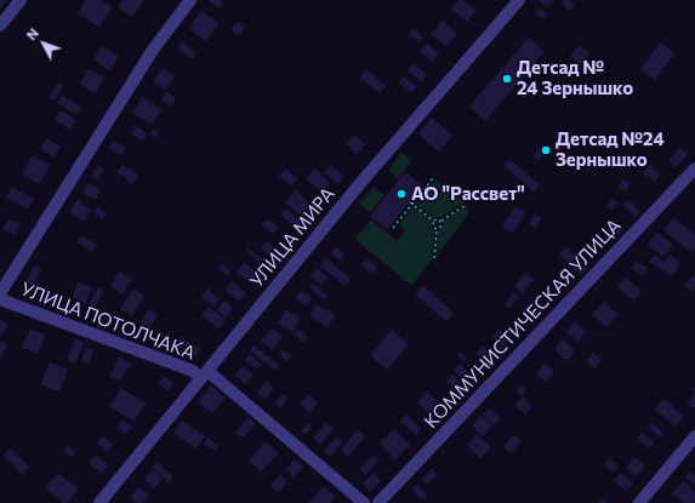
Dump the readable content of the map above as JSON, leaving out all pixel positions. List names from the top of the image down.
{
  "streets": {
    "street": ["УЛИЦА МИРА", "УЛИЦА ПОТОЛЧАКА", "КОММУНИСТИЧЕСКАЯ УЛИЦА"]
  },
  "crossings": [
    ["УЛИЦА МИРА", "УЛИЦА ПОТОЛЧАКА"]
  ],
  "places": ["Детсад № 24 Зернышко", "Детсад №24 Зернышко", "АО \"Рассвет\""],
  "north": "top left"
}
